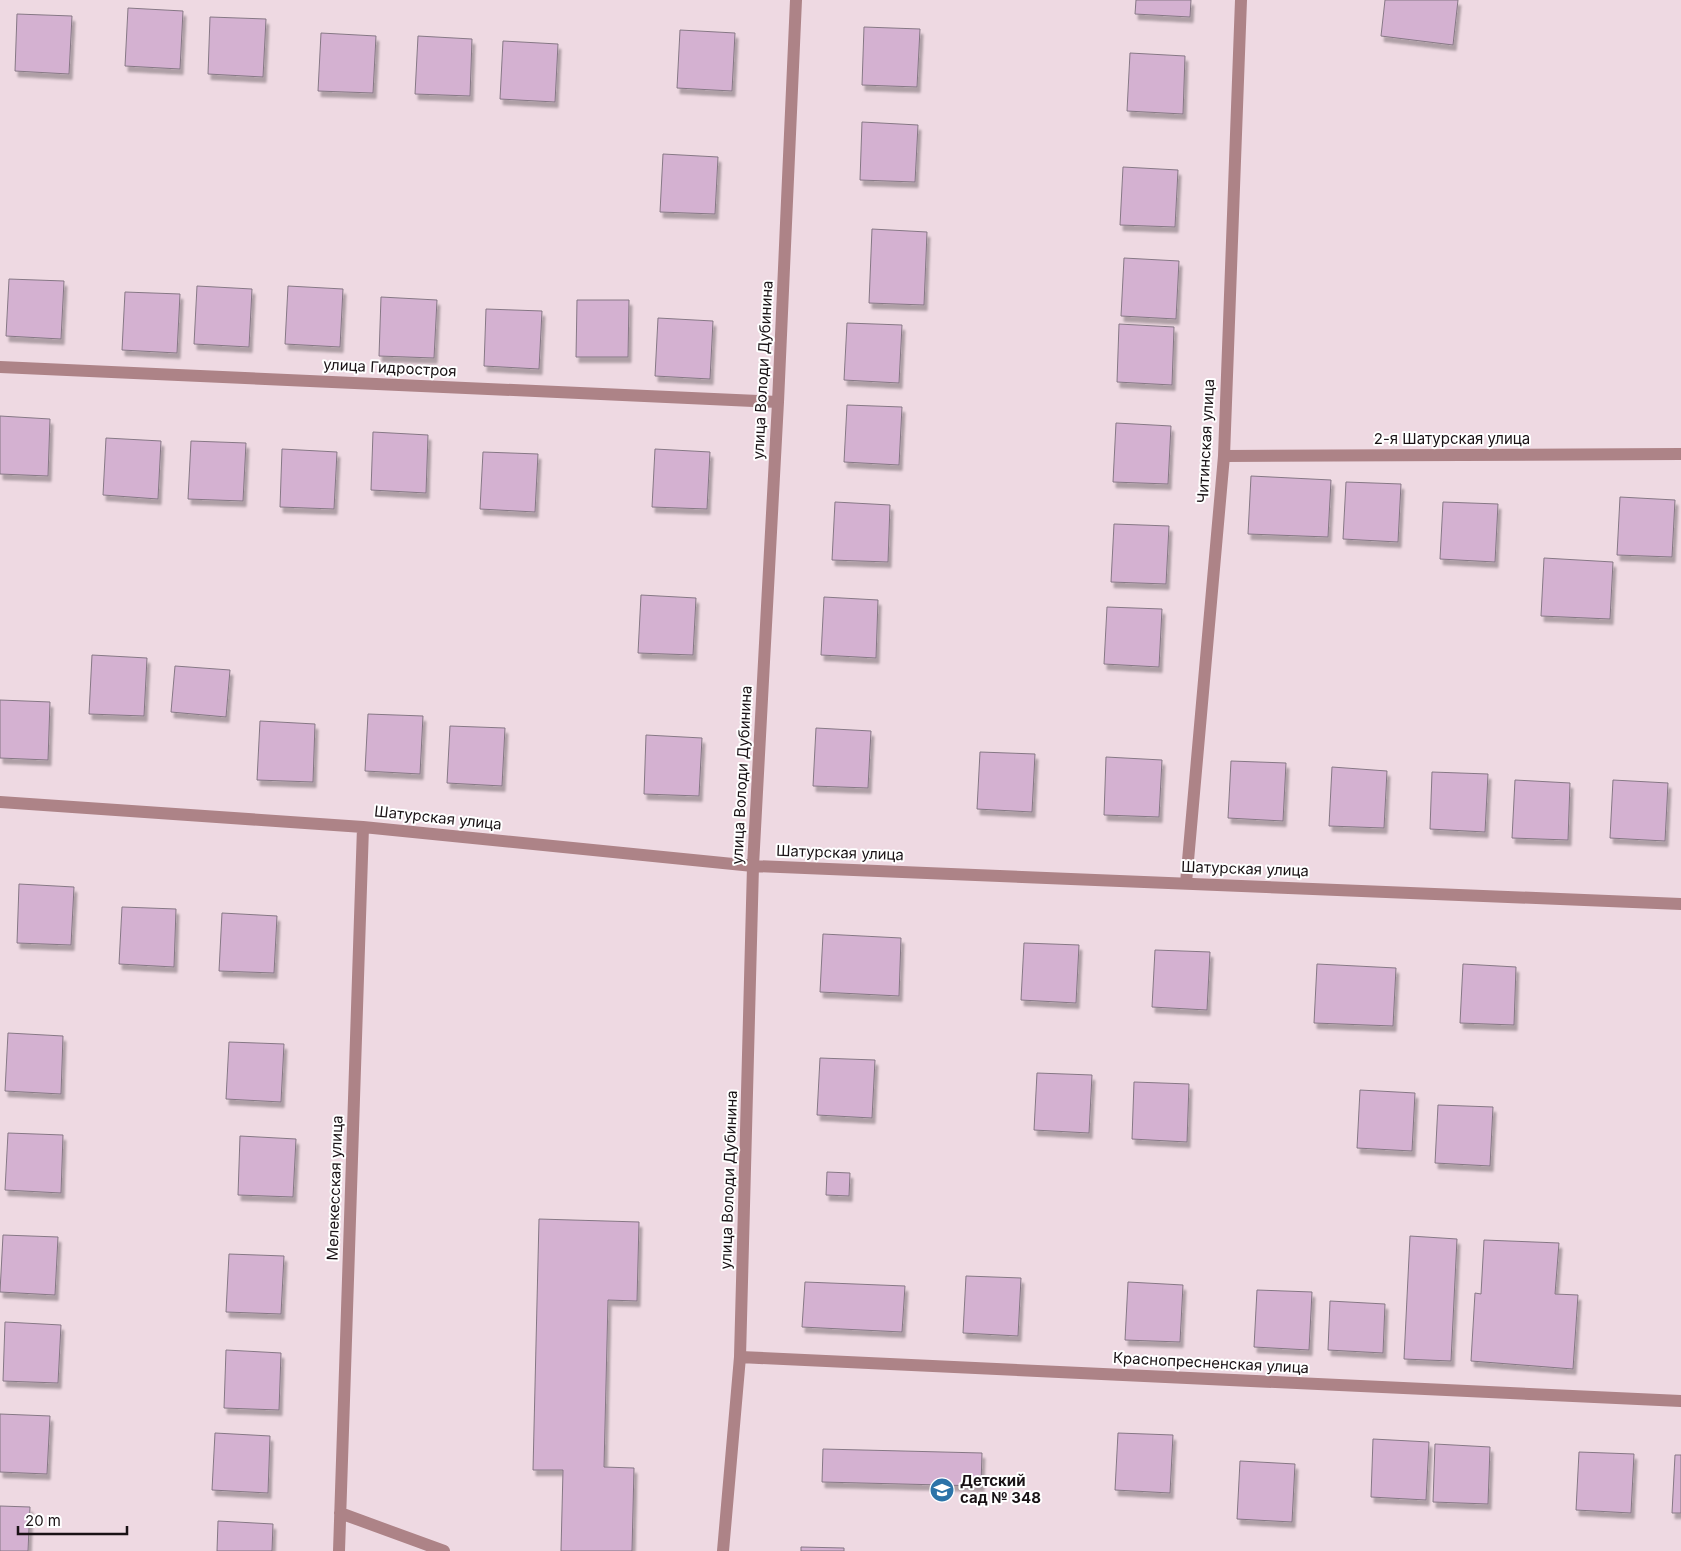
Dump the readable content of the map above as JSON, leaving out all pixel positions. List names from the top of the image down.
{
  "streets": {
    "street": [
      "улица Гидростроя",
      "улица Володи Дубинина",
      "2-я Шатурская улица",
      "Читинская улица",
      "Шатурская улица",
      "Мелекесская улица",
      "Краснопресненская улица"
    ]
  },
  "crossings": [
    ["улица Гидростроя", "улица Володи Дубинина"],
    ["улица Володи Дубинина", "Шатурская улица"],
    ["улица Володи Дубинина", "Краснопресненская улица"],
    ["2-я Шатурская улица", "Читинская улица"],
    ["Читинская улица", "Шатурская улица"],
    ["Шатурская улица", "Мелекесская улица"]
  ],
  "places": {
    "school or university": ["Детский сад № 348"]
  },
  "scale_bar": "20 m"
}
